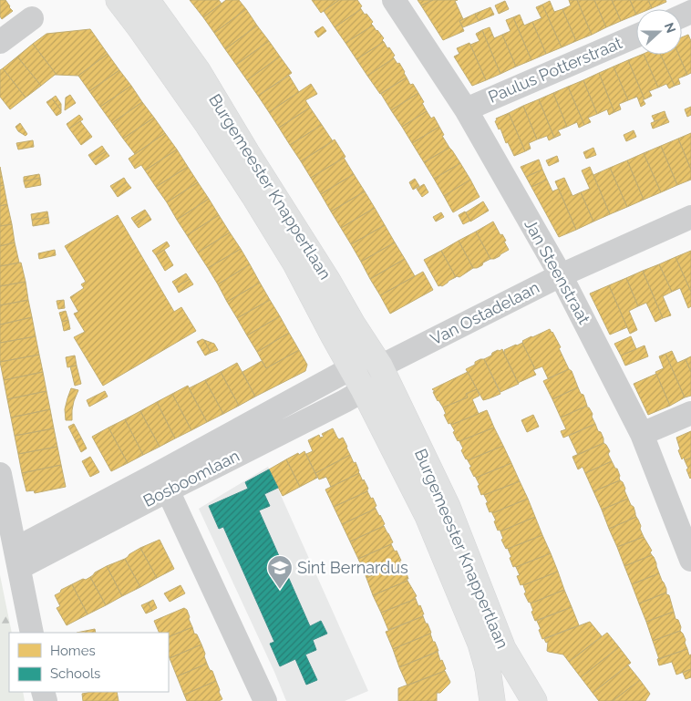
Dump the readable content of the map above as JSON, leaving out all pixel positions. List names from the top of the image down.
{
  "streets": {
    "main road": ["Burgemeester Knappertlaan"],
    "street": [
      "Paulus Potterstraat",
      "Jan Steenstraat",
      "Van Ostadelaan",
      "Bosboomlaan"
    ]
  },
  "crossings": [
    ["Paulus Potterstraat", "Jan Steenstraat"],
    ["Burgemeester Knappertlaan", "Van Ostadelaan"],
    ["Burgemeester Knappertlaan", "Bosboomlaan"],
    ["Jan Steenstraat", "Van Ostadelaan"]
  ],
  "places": {
    "school or university": ["Sint Bernardus"]
  },
  "legend": ["Homes", "Schools"],
  "north": "right"
}
